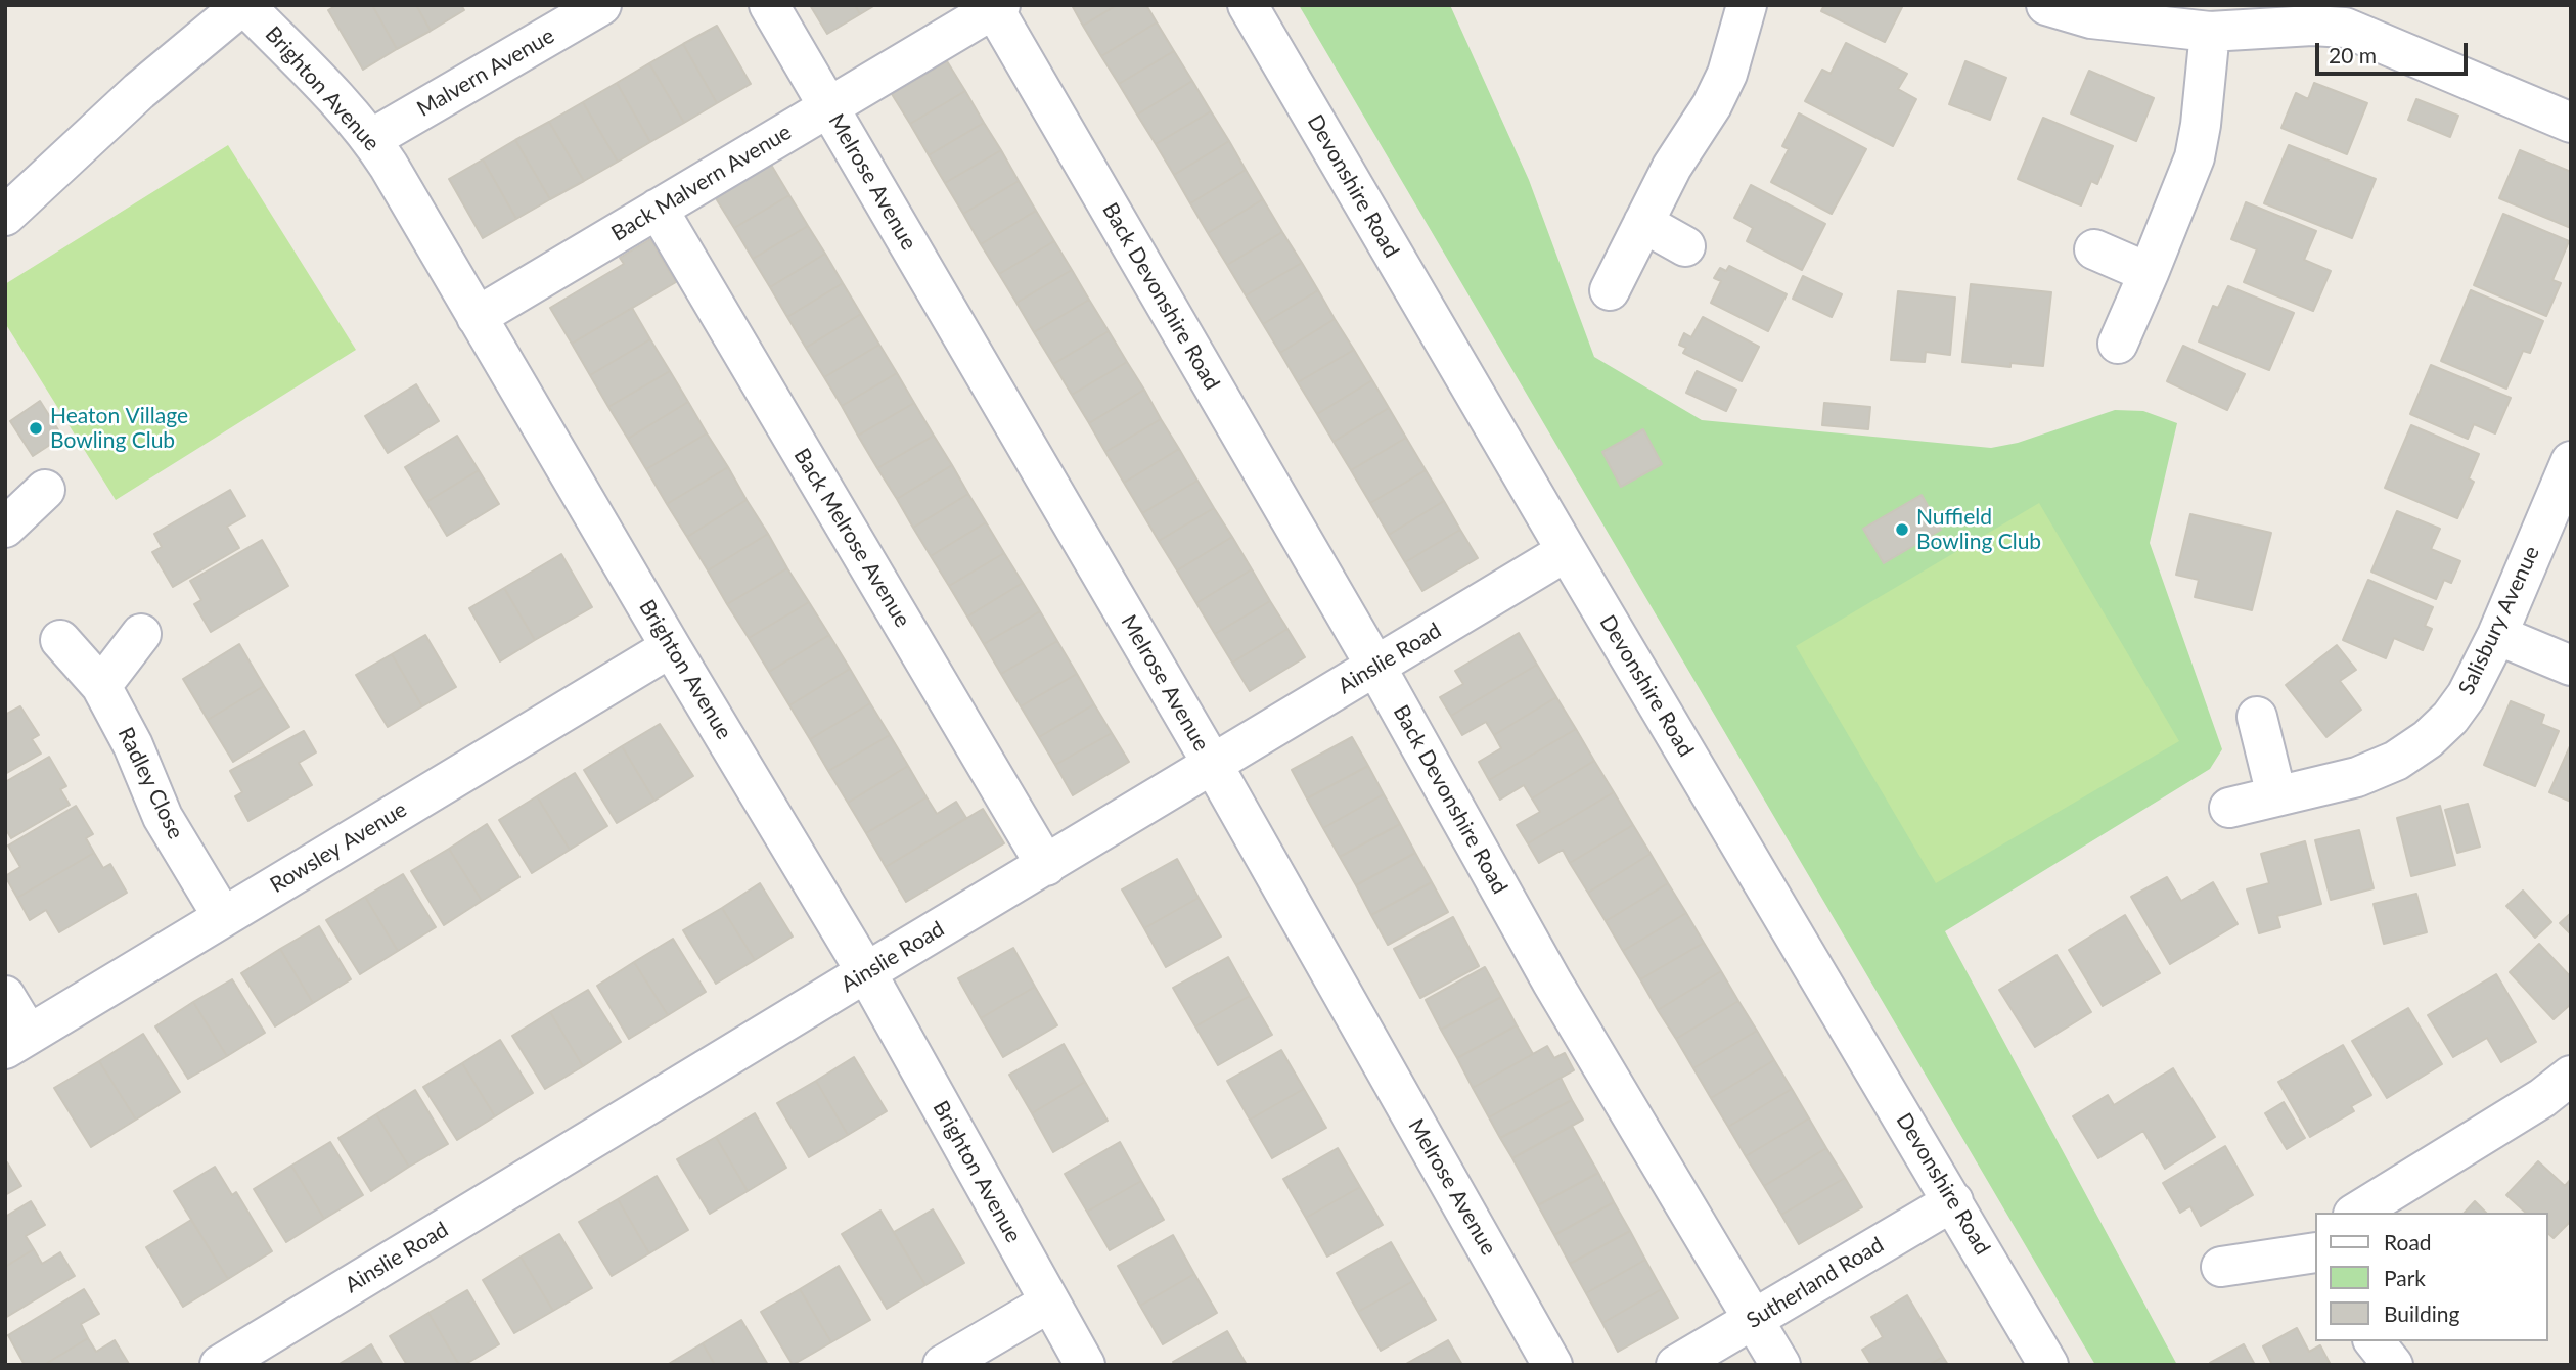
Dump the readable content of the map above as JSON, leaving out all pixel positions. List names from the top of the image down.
{
  "streets": {
    "street": [
      "Malvern Avenue",
      "Brighton Avenue",
      "Melrose Avenue",
      "Back Malvern Avenue",
      "Devonshire Road",
      "Back Devonshire Road",
      "Back Melrose Avenue",
      "Salisbury Avenue",
      "Ainslie Road",
      "Radley Close",
      "Rowsley Avenue",
      "Sutherland Road"
    ]
  },
  "crossings": [
    ["Malvern Avenue", "Brighton Avenue"],
    ["Brighton Avenue", "Back Malvern Avenue"],
    ["Brighton Avenue", "Ainslie Road"],
    ["Brighton Avenue", "Rowsley Avenue"],
    ["Melrose Avenue", "Back Malvern Avenue"],
    ["Melrose Avenue", "Ainslie Road"],
    ["Back Malvern Avenue", "Back Devonshire Road"],
    ["Back Malvern Avenue", "Back Melrose Avenue"],
    ["Devonshire Road", "Ainslie Road"],
    ["Devonshire Road", "Sutherland Road"],
    ["Back Devonshire Road", "Ainslie Road"],
    ["Back Devonshire Road", "Sutherland Road"],
    ["Back Melrose Avenue", "Ainslie Road"],
    ["Radley Close", "Rowsley Avenue"]
  ],
  "places": ["Heaton Village Bowling Club", "Nuffield Bowling Club"],
  "legend": ["Road", "Park", "Building"],
  "scale_bar": "20 m"
}
